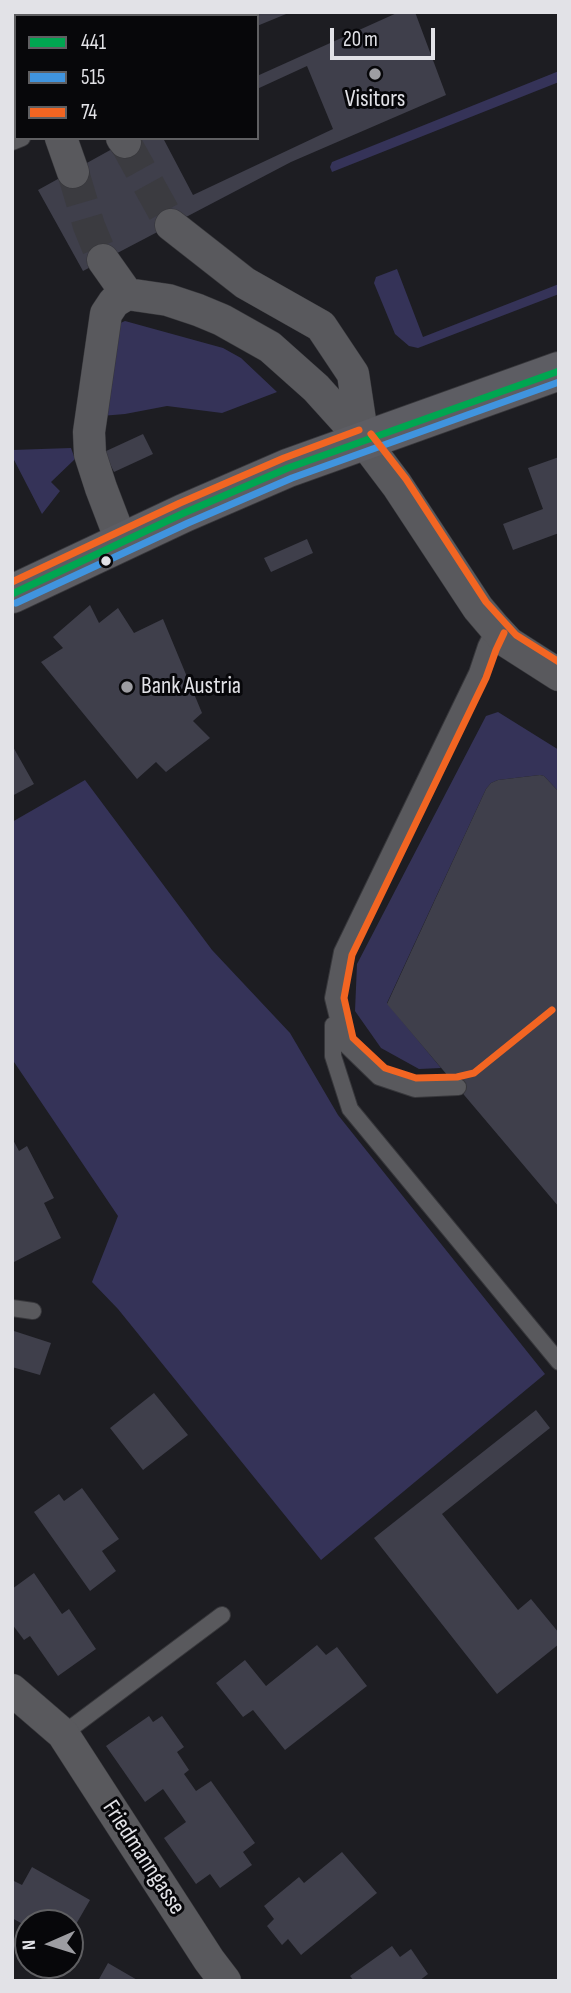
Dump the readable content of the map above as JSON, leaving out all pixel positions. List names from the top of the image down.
{
  "streets": {
    "street": ["Friedmanngasse"]
  },
  "places": ["Visitors", "Bank Austria"],
  "lines": ["transit line 441", "transit line 515", "transit line 74"],
  "legend": ["441", "515", "74"],
  "scale_bar": "20 m",
  "north": "left"
}
